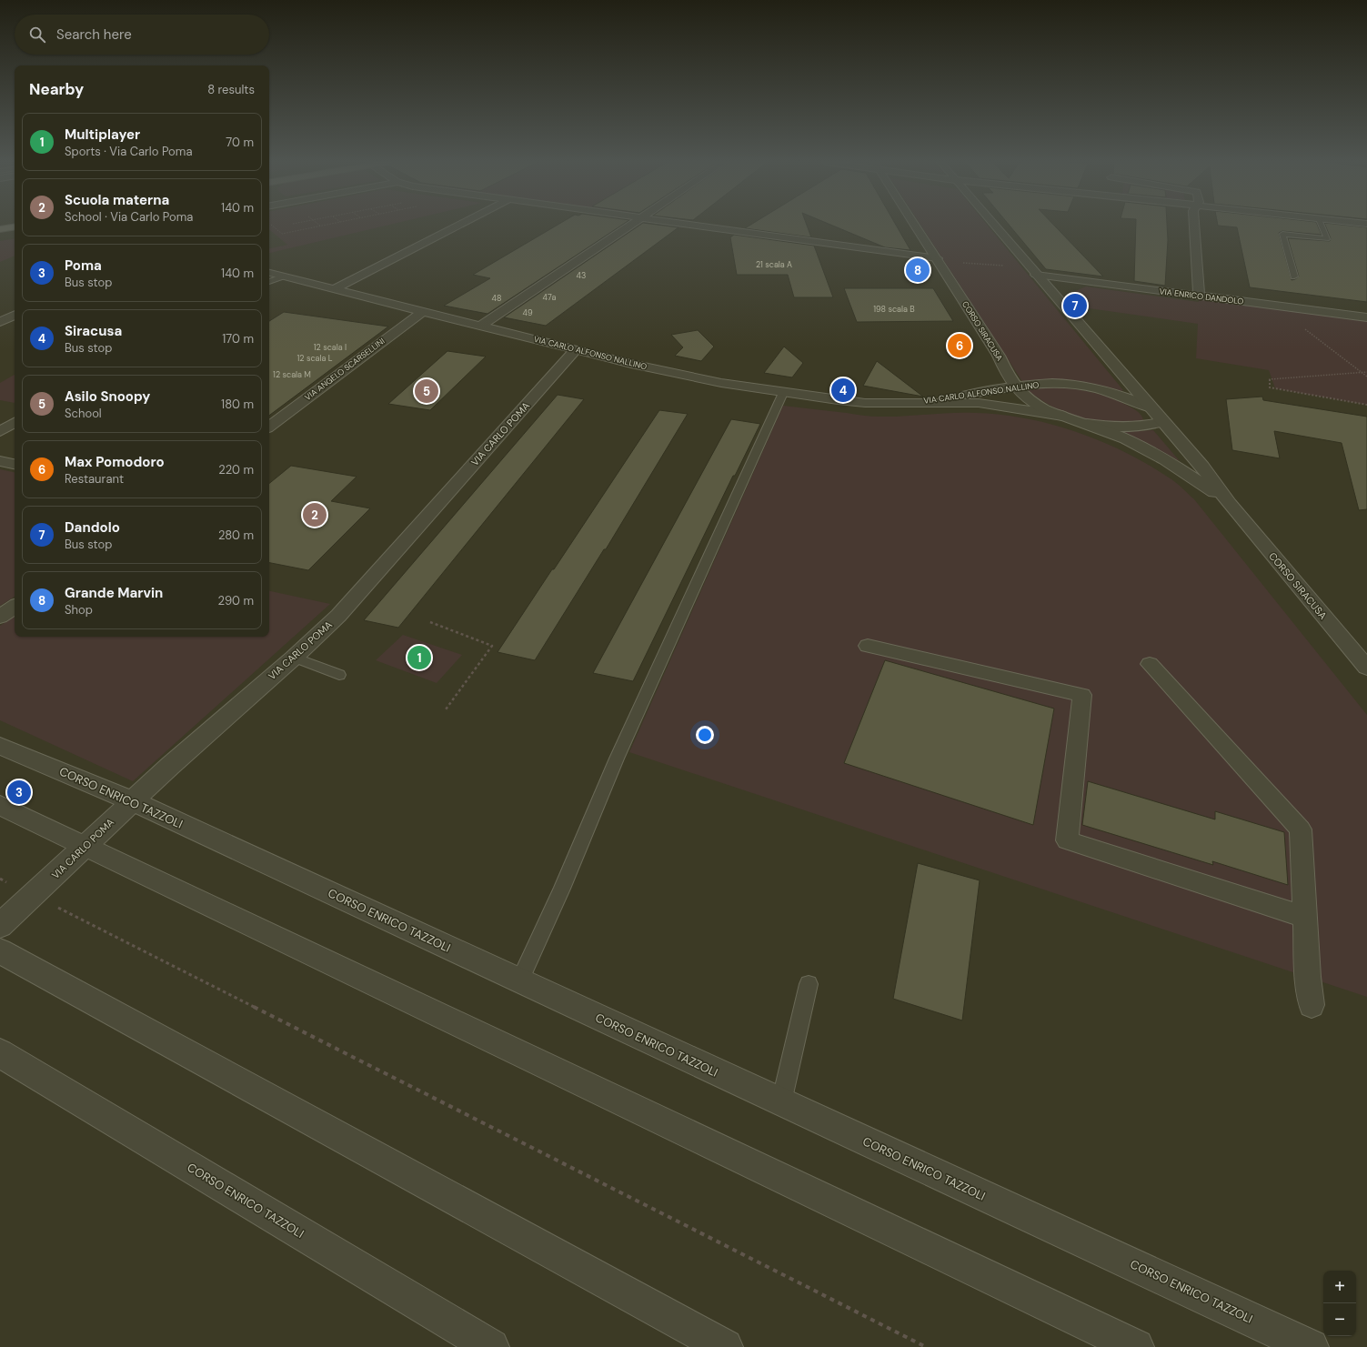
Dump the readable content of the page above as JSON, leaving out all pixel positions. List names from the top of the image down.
{
  "streets": {
    "street": [
      "VIA ENRICO DANDOLO",
      "CORSO SIRACUSA",
      "VIA CARLO ALFONSO NALLINO",
      "VIA ANGELO SCARSELLINI",
      "VIA CARLO POMA",
      "CORSO ENRICO TAZZOLI"
    ]
  },
  "crossings": [
    ["VIA ENRICO DANDOLO", "CORSO SIRACUSA"],
    ["CORSO SIRACUSA", "VIA CARLO ALFONSO NALLINO"],
    ["VIA CARLO ALFONSO NALLINO", "VIA ANGELO SCARSELLINI"],
    ["VIA CARLO ALFONSO NALLINO", "VIA CARLO POMA"],
    ["VIA CARLO POMA", "CORSO ENRICO TAZZOLI"]
  ],
  "house_numbers": [
    "21 scala A",
    "43",
    "47a",
    "48",
    "198 scala B",
    "49",
    "12 scala I",
    "12 scala L",
    "12 scala M"
  ],
  "page": {
    "search": "Search here",
    "heading": ["Nearby", "8 results"],
    "list": [
      {
        "mark": "1",
        "name": "Multiplayer",
        "note": "Sports · Via Carlo Poma",
        "value": "70 m"
      },
      {
        "mark": "2",
        "name": "Scuola materna",
        "note": "School · Via Carlo Poma",
        "value": "140 m"
      },
      {
        "mark": "3",
        "name": "Poma",
        "note": "Bus stop",
        "value": "140 m"
      },
      {
        "mark": "4",
        "name": "Siracusa",
        "note": "Bus stop",
        "value": "170 m"
      },
      {
        "mark": "5",
        "name": "Asilo Snoopy",
        "note": "School",
        "value": "180 m"
      },
      {
        "mark": "6",
        "name": "Max Pomodoro",
        "note": "Restaurant",
        "value": "220 m"
      },
      {
        "mark": "7",
        "name": "Dandolo",
        "note": "Bus stop",
        "value": "280 m"
      },
      {
        "mark": "8",
        "name": "Grande Marvin",
        "note": "Shop",
        "value": "290 m"
      }
    ],
    "pins": [
      "8",
      "7",
      "6",
      "4",
      "5",
      "2",
      "1",
      "3"
    ],
    "map_buttons": ["+", "−"]
  }
}
